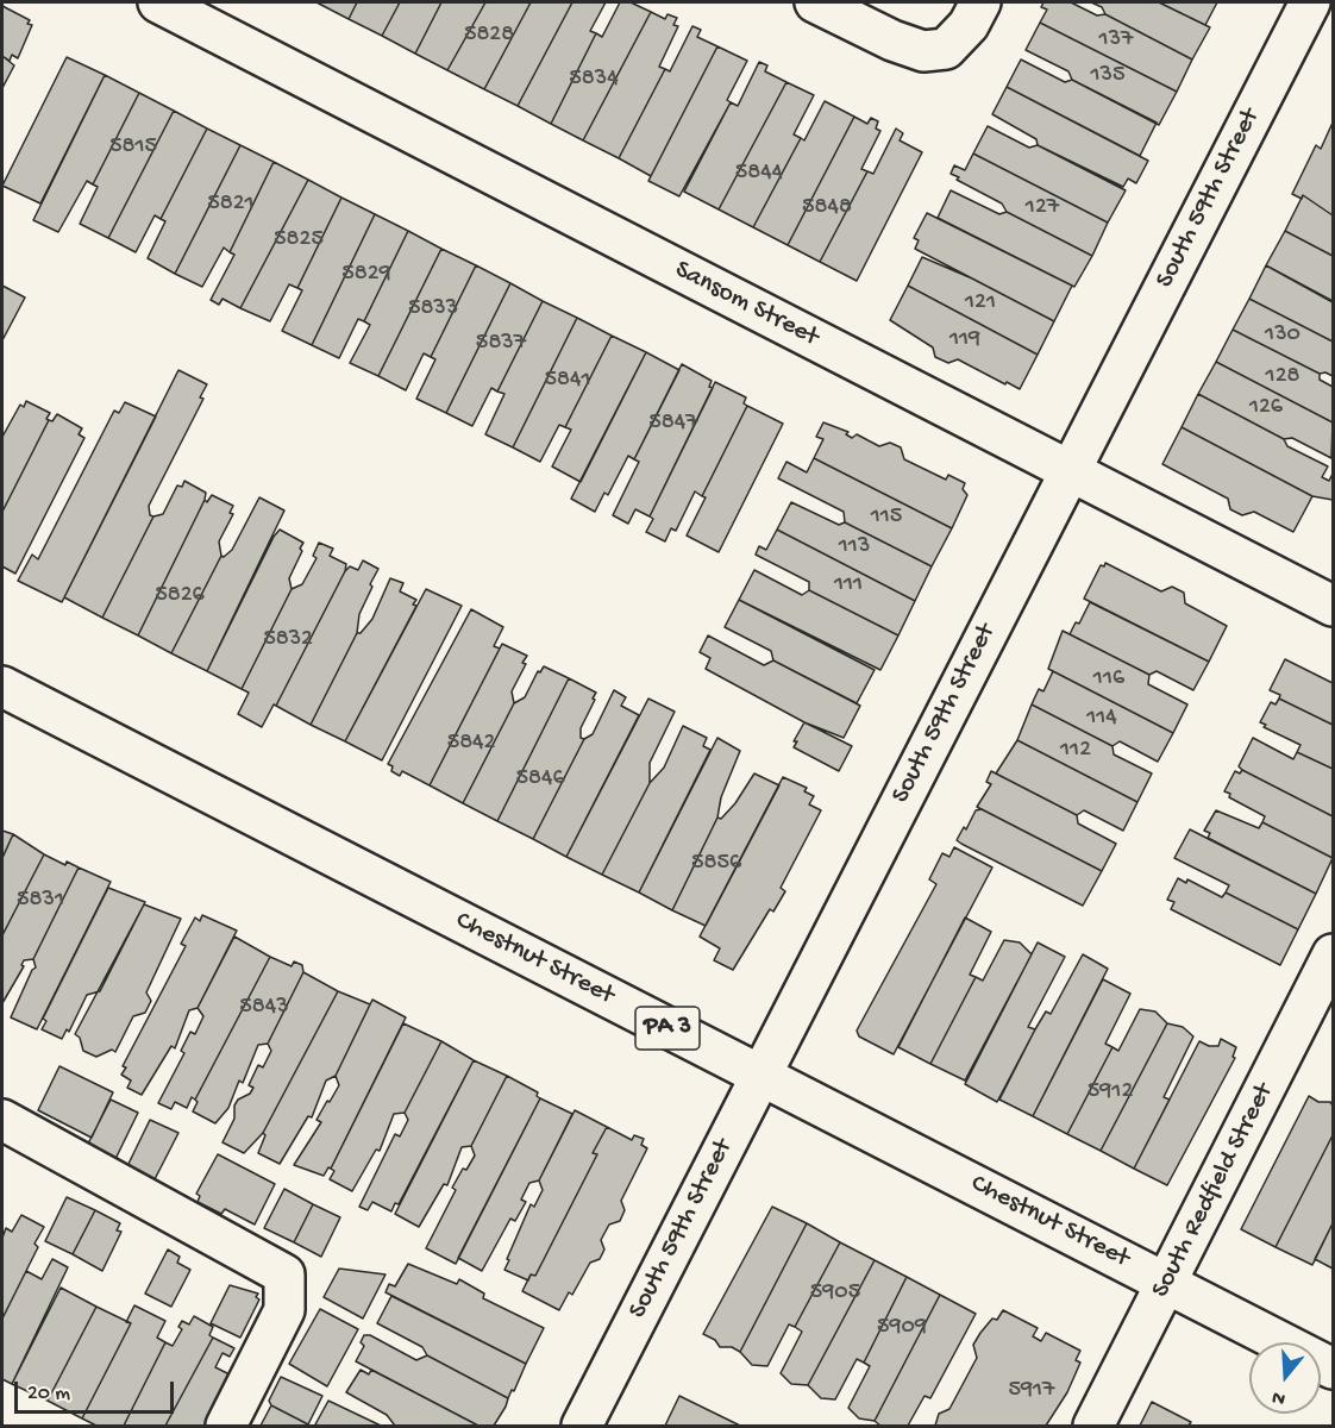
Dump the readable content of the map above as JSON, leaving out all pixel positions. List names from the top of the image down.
{
  "streets": {
    "street": [
      "South 59th Street",
      "Sansom Street",
      "Chestnut Street",
      "PA 3",
      "South Redfield Street"
    ]
  },
  "crossings": [
    ["South 59th Street", "Sansom Street"],
    ["South 59th Street", "Chestnut Street"],
    ["Chestnut Street", "South Redfield Street"]
  ],
  "house_numbers": [
    "5828",
    "137",
    "135",
    "5834",
    "5815",
    "5844",
    "5821",
    "5848",
    "127",
    "5825",
    "5829",
    "121",
    "5833",
    "130",
    "119",
    "5837",
    "128",
    "5841",
    "126",
    "5847",
    "115",
    "113",
    "111",
    "5826",
    "5832",
    "116",
    "114",
    "5842",
    "112",
    "5846",
    "5856",
    "5831",
    "5843",
    "5912",
    "5905",
    "5909",
    "5917"
  ],
  "scale_bar": "20 m",
  "north": "bottom"
}
